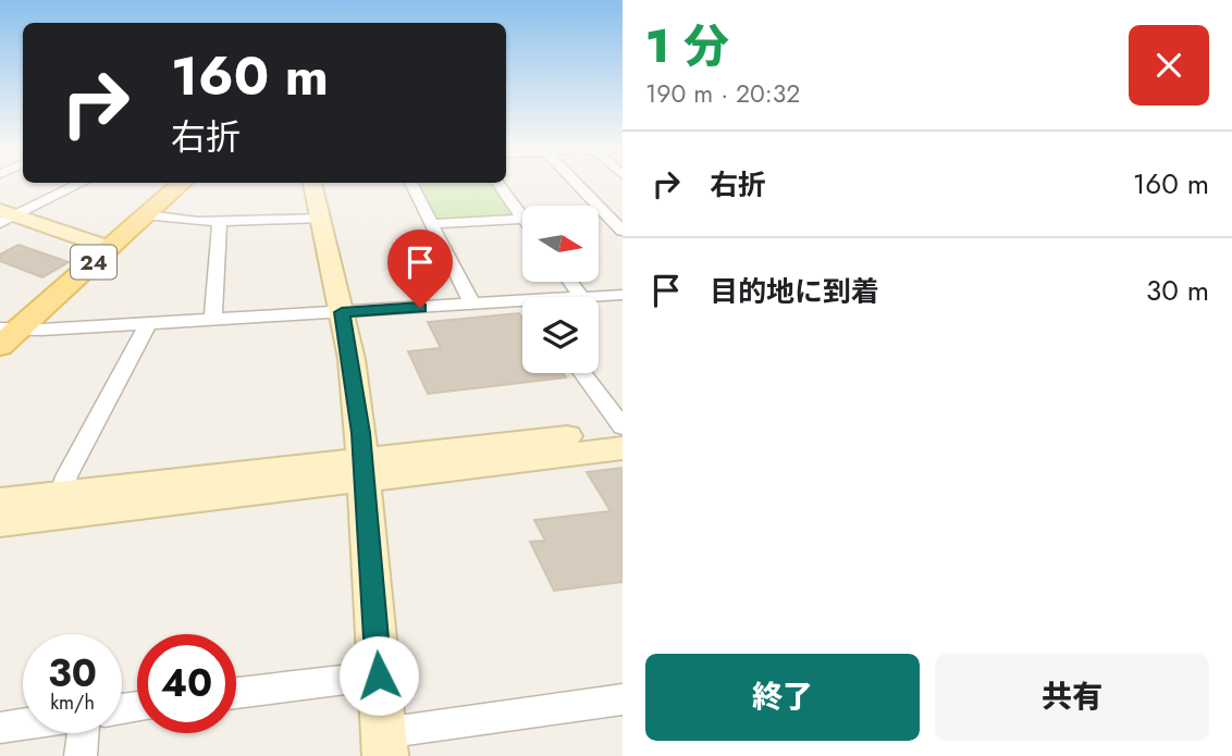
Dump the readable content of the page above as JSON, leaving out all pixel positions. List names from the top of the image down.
{
  "streets": {
    "main road": ["24"]
  },
  "north": "right",
  "page": {
    "heading": ["1 分", "190 m · 20:32"],
    "turn": ["160 m", "右折"],
    "list": [
      {
        "name": "右折",
        "value": "160 m"
      },
      {
        "name": "目的地に到着",
        "value": "30 m"
      }
    ],
    "speed": "30 km/h",
    "limit": "40",
    "buttons": ["終了", "共有"]
  }
}
